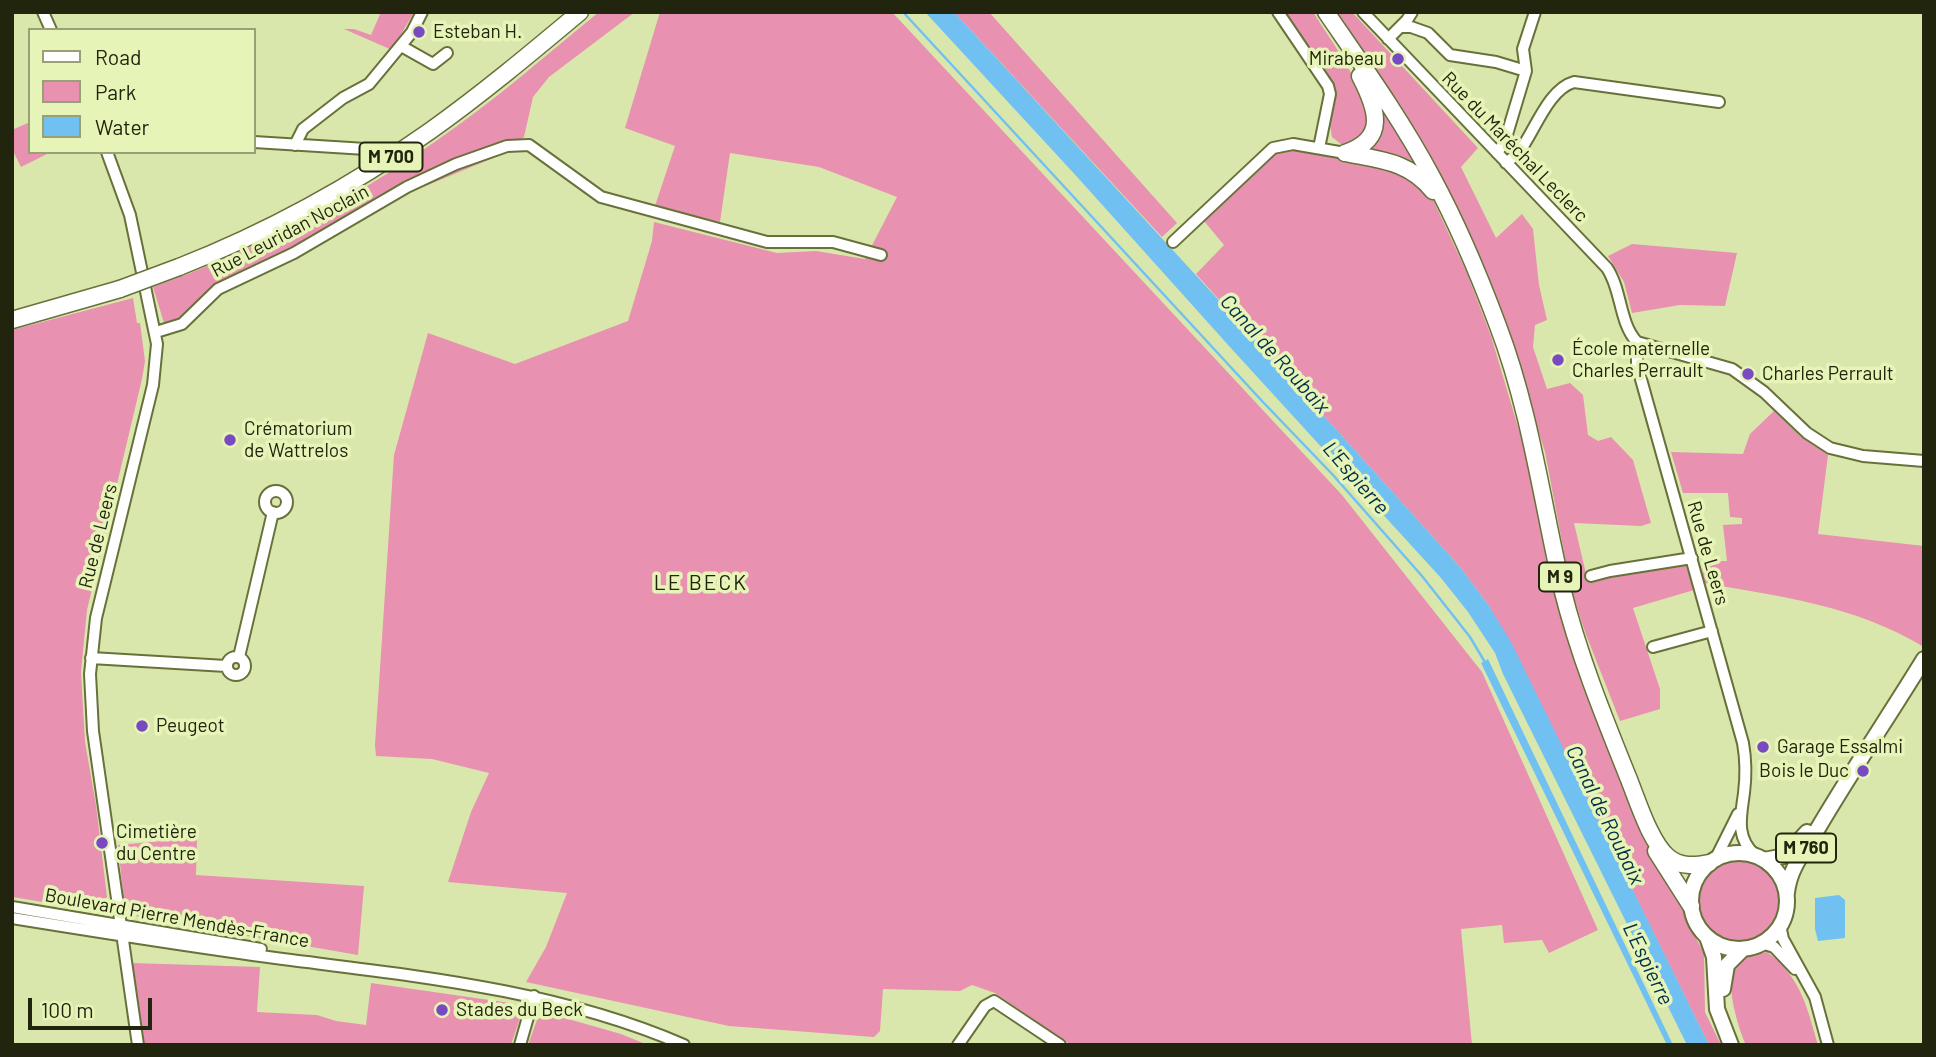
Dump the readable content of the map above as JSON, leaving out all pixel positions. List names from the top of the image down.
{
  "streets": {
    "highway": ["M 700", "M 9"],
    "main road": ["M 760"],
    "street": [
      "Rue du Maréchal Leclerc",
      "Rue Leuridan Noclain",
      "Rue de Leers",
      "Boulevard Pierre Mendès-France"
    ]
  },
  "crossings": [
    ["Rue du Maréchal Leclerc", "Rue de Leers"],
    ["Rue Leuridan Noclain", "Rue de Leers"],
    ["Rue de Leers", "M 9"],
    ["Rue de Leers", "M 760"],
    ["Rue de Leers", "Boulevard Pierre Mendès-France"],
    ["M 9", "M 760"]
  ],
  "districts": ["LE BECK"],
  "water": ["Canal de Roubaix", "L'Espierre"],
  "places": [
    "Esteban H.",
    "Mirabeau",
    "École maternelle Charles Perrault",
    "Charles Perrault",
    "Crématorium de Wattrelos",
    "Peugeot",
    "Garage Essalmi",
    "Bois le Duc",
    "Cimetière du Centre",
    "Stades du Beck"
  ],
  "legend": ["Road", "Park", "Water"],
  "scale_bar": "100 m"
}
